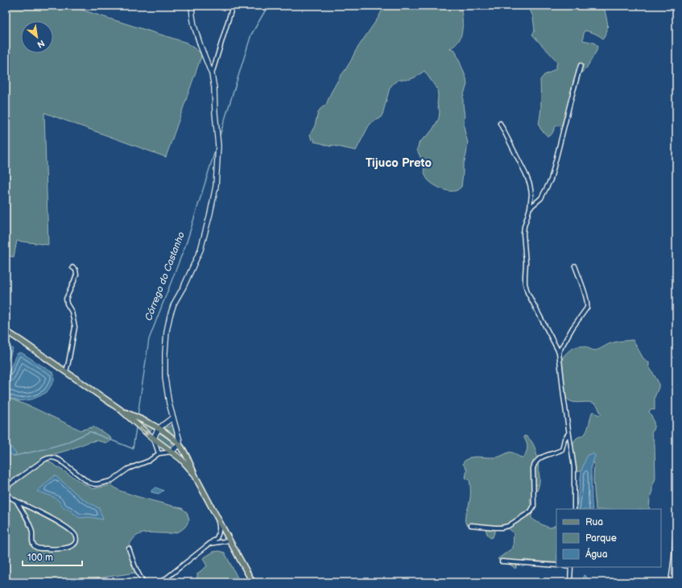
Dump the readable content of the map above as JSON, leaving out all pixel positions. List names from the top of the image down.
{
  "districts": ["Tijuco Preto"],
  "water": ["Córrego do Castanho"],
  "legend": ["Rua", "Parque", "Água"],
  "scale_bar": "100 m",
  "north": "bottom right"
}
